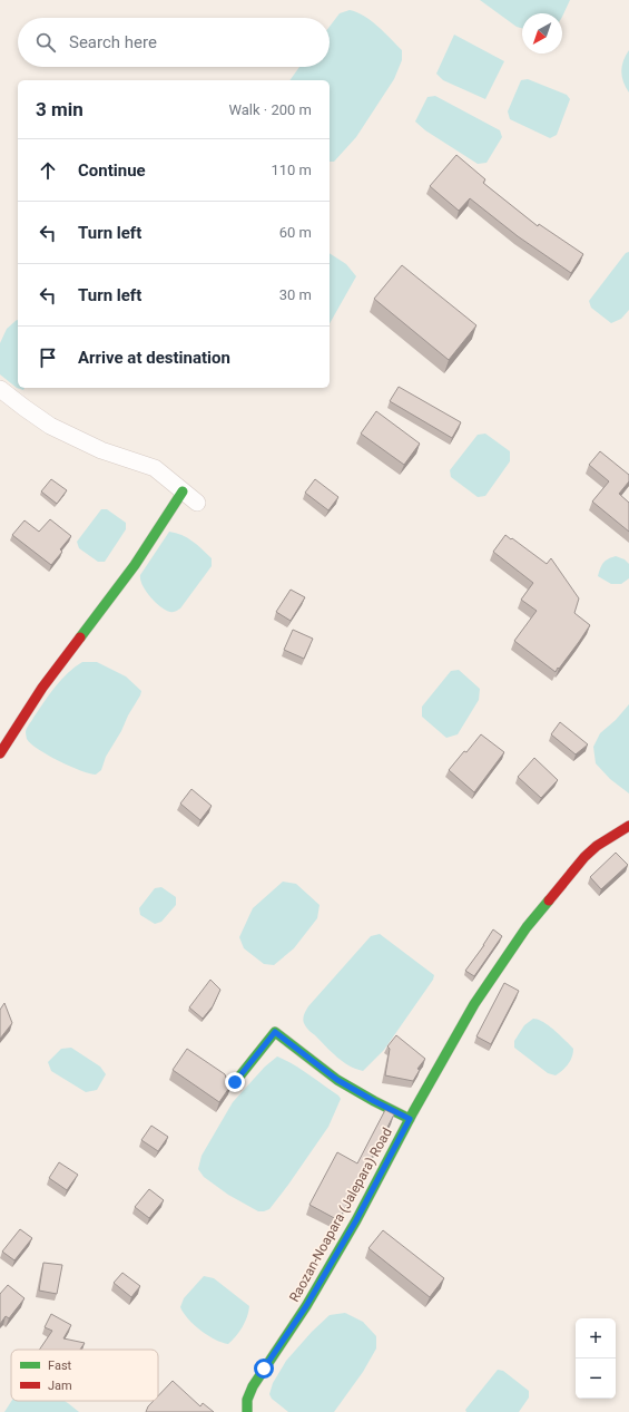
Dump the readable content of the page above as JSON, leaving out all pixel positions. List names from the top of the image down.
{
  "streets": {
    "main road": ["Raozan-Noapara (Jalepara) Road"]
  },
  "legend": ["Fast", "Jam"],
  "north": "bottom left",
  "page": {
    "search": "Search here",
    "heading": ["3 min", "Walk · 200 m"],
    "list": [
      ["Continue", "110 m"],
      ["Turn left", "60 m"],
      ["Turn left", "30 m"],
      "Arrive at destination"
    ],
    "map_buttons": ["+", "−"]
  }
}
